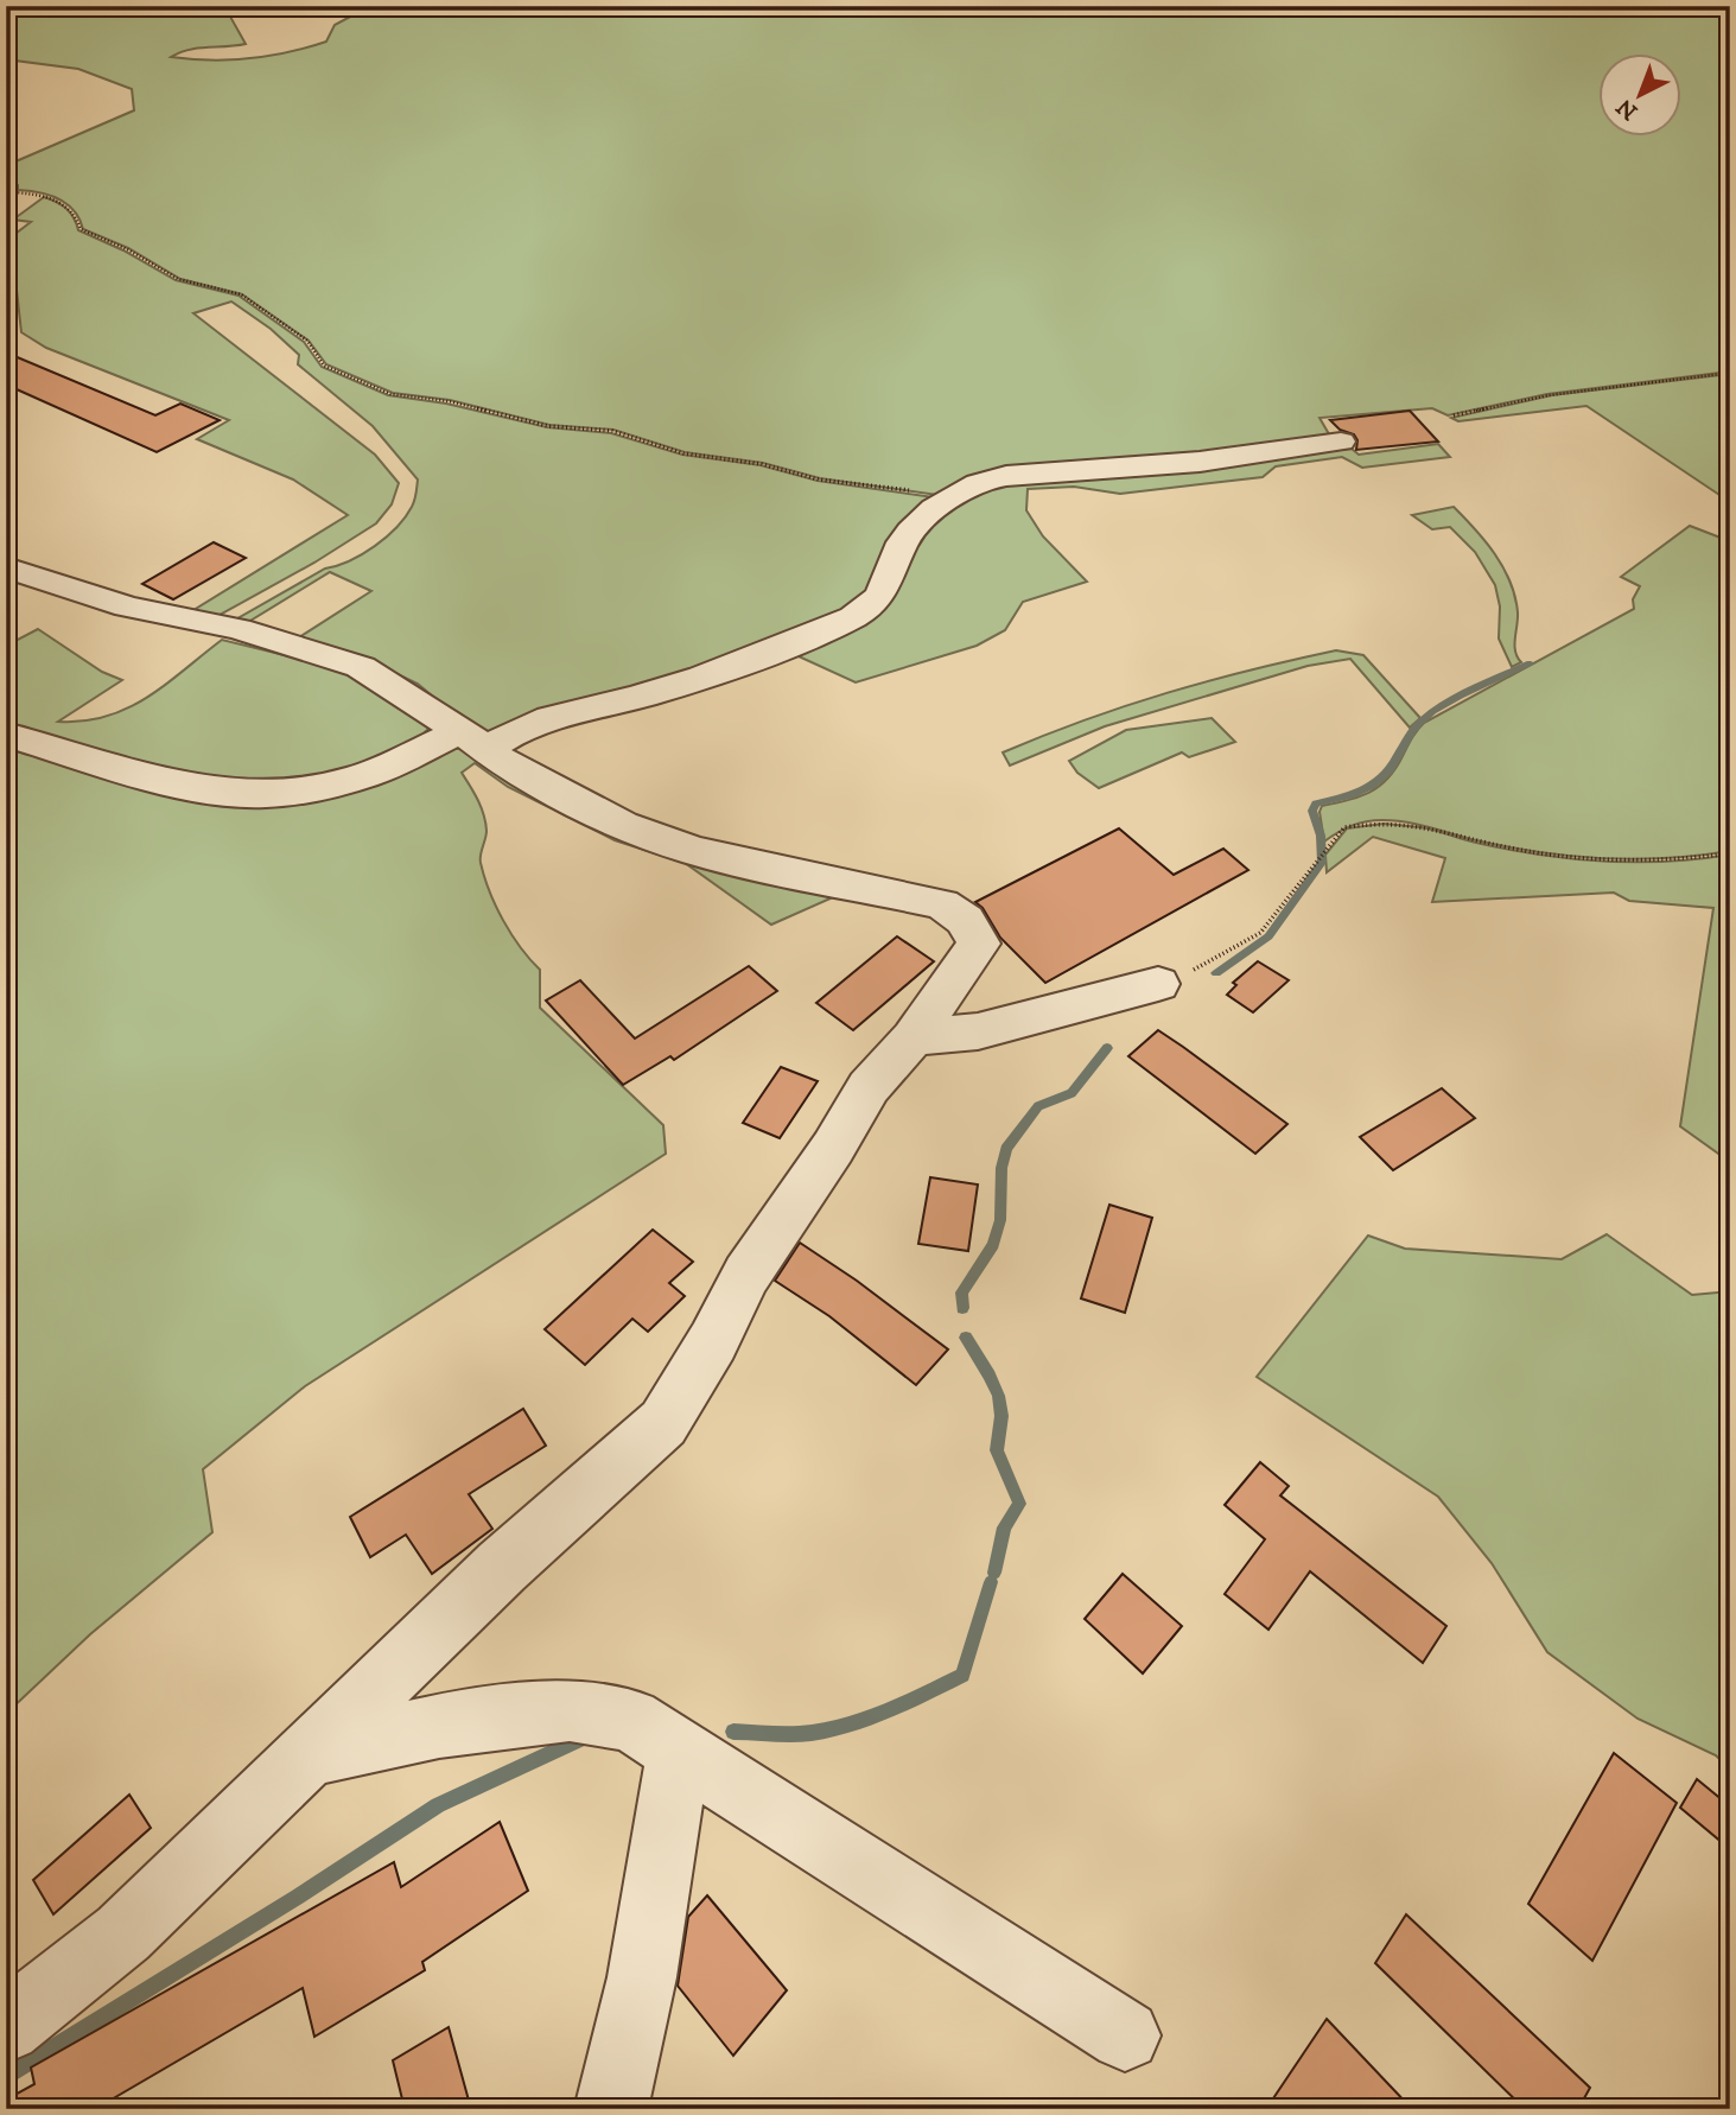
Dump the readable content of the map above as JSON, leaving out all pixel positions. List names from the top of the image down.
{
  "north": "bottom left"
}
